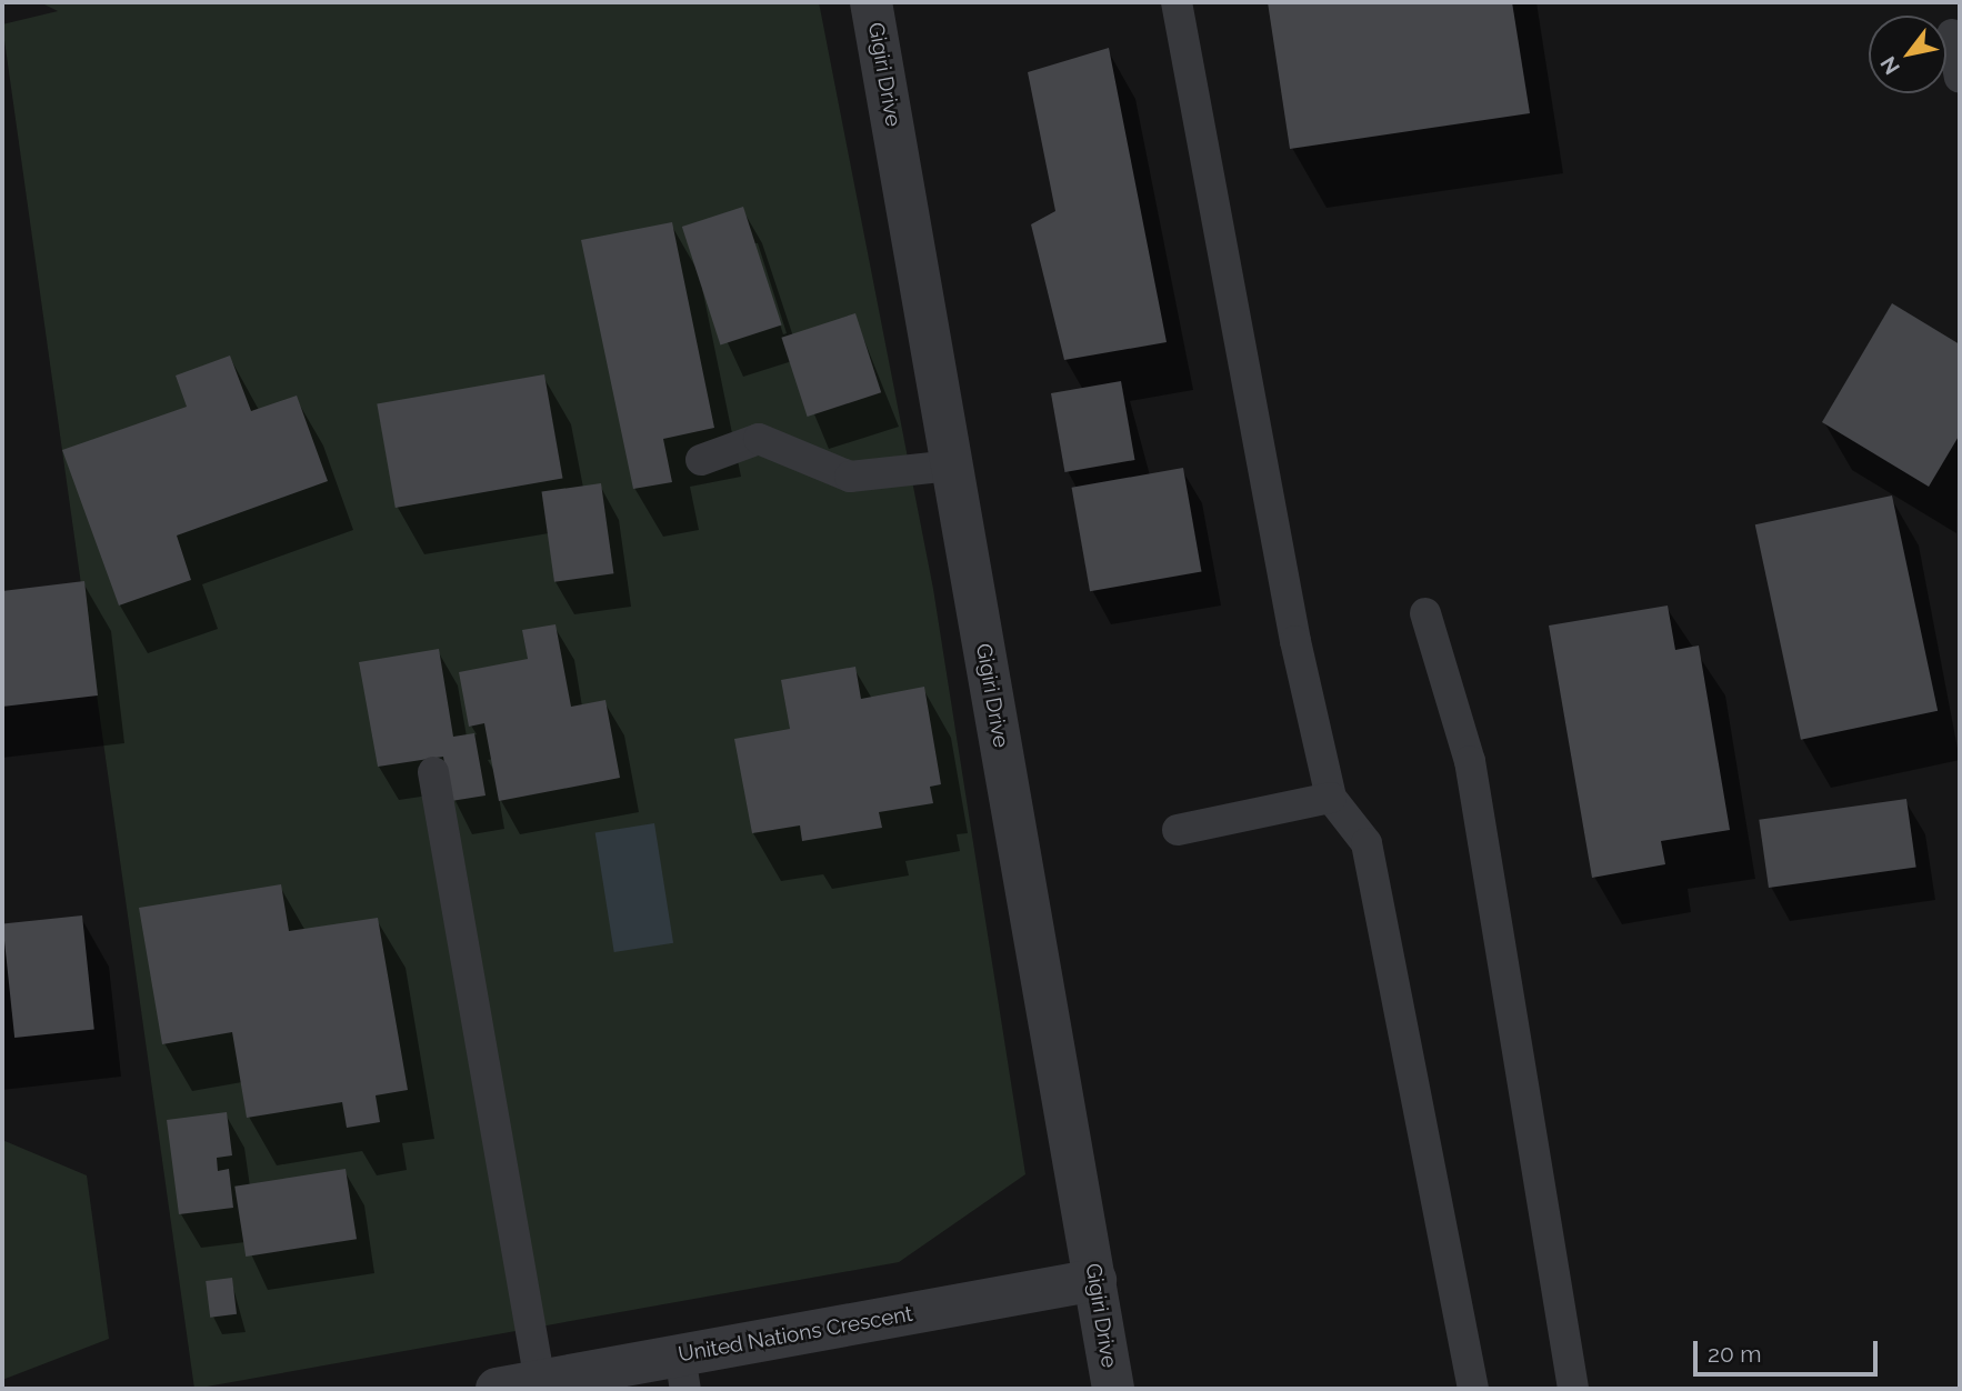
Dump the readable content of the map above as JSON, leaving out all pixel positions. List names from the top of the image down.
{
  "streets": {
    "street": ["Gigiri Drive", "United Nations Crescent"]
  },
  "crossings": [
    ["Gigiri Drive", "United Nations Crescent"]
  ],
  "scale_bar": "20 m",
  "north": "bottom left"
}
